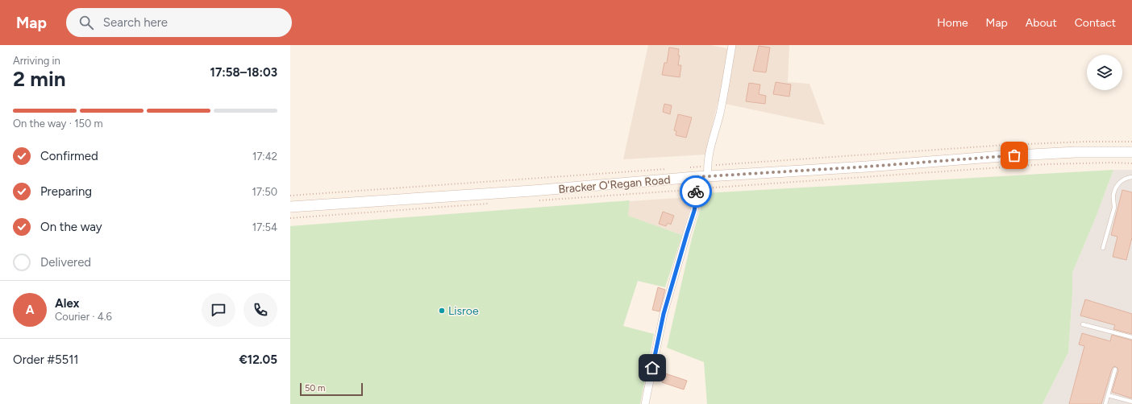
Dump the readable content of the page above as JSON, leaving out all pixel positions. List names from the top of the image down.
{
  "streets": {
    "main road": ["Bracker O'Regan Road"]
  },
  "places": ["Lisroe"],
  "scale_bar": "50 m",
  "page": {
    "header": "Map",
    "search": "Search here",
    "nav": [
      "Home",
      "Map",
      "About",
      "Contact"
    ],
    "heading": ["2 min", "Arriving in", "17:58–18:03"],
    "panel": [
      "Alex",
      "Courier · 4.6",
      "Order #5511",
      "€12.05"
    ],
    "bar": "On the way · 150 m",
    "list": [
      ["Confirmed", "17:42"],
      ["Preparing", "17:50"],
      ["On the way", "17:54"],
      "Delivered"
    ],
    "round": "A",
    "scale": "50 m"
  }
}
